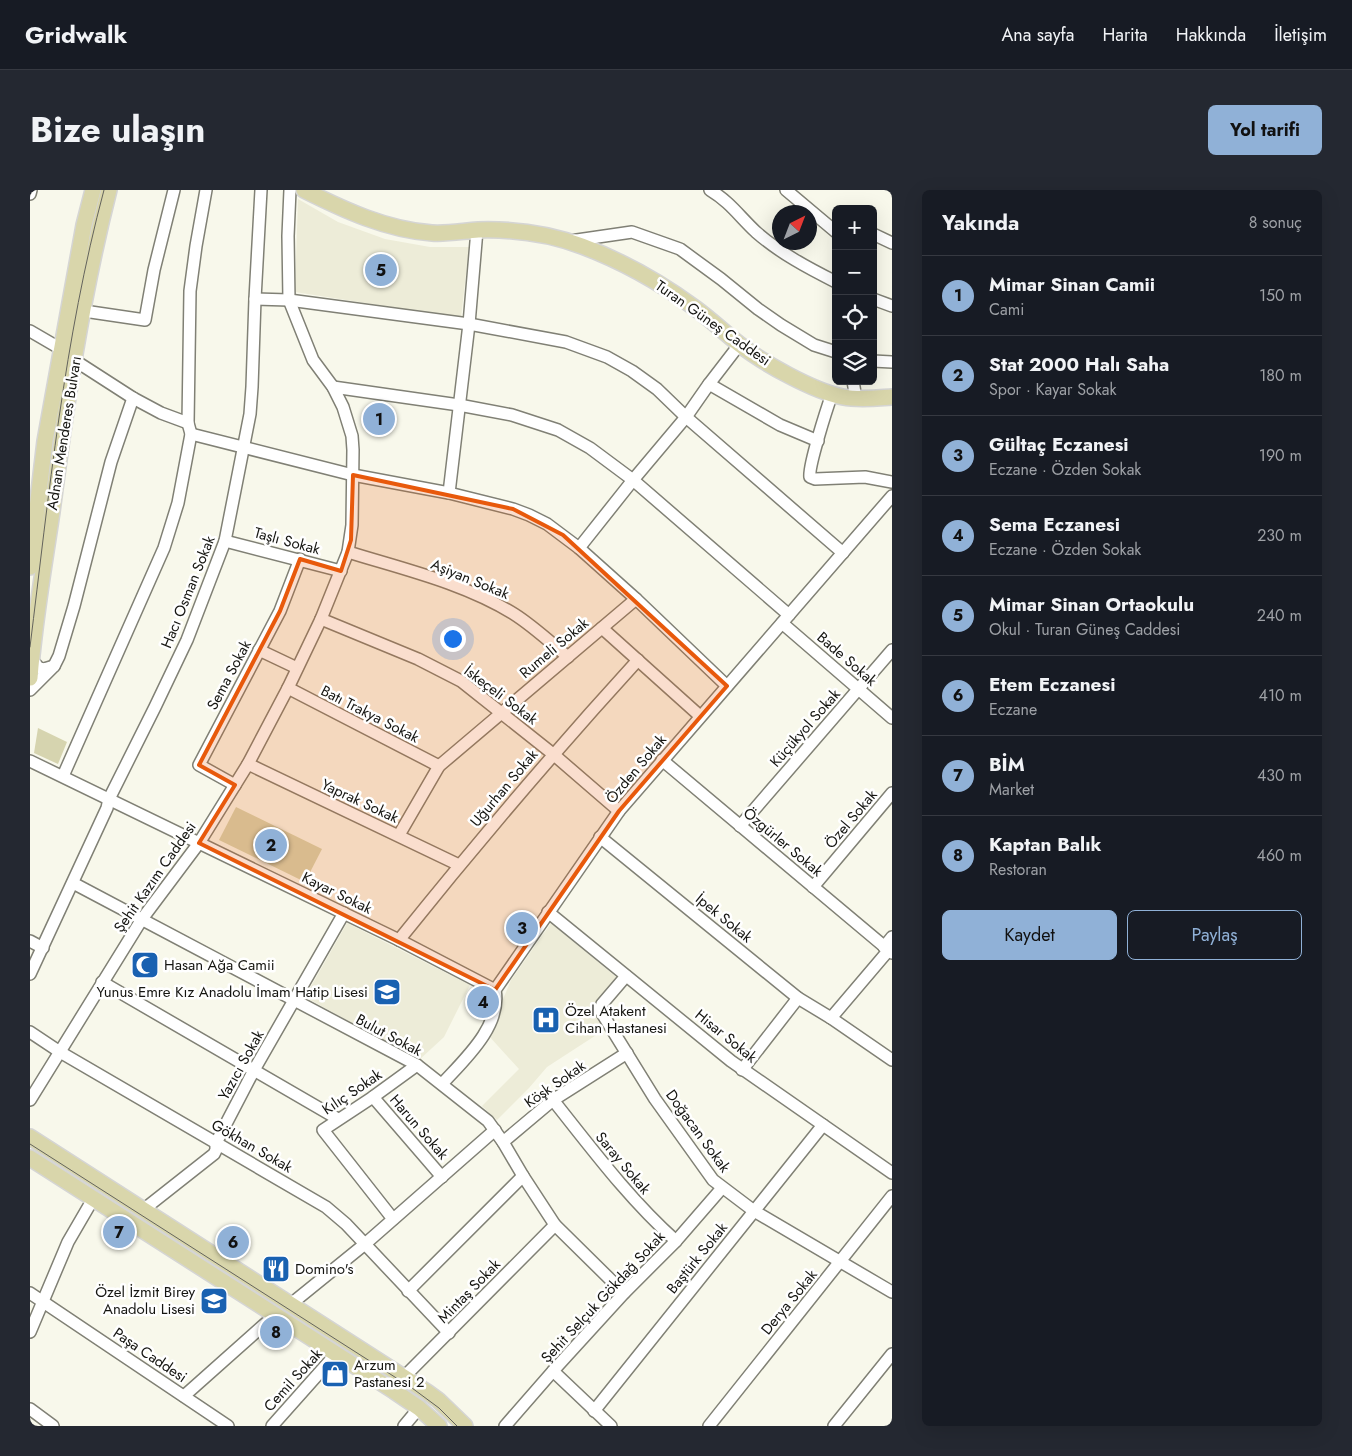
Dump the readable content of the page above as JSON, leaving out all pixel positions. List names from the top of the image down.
{
  "streets": {
    "main road": ["Turan Güneş Caddesi", "Adnan Menderes Bulvarı"],
    "street": [
      "Taşlı Sokak",
      "Aşiyan Sokak",
      "Hacı Osman Sokak",
      "Rumeli Sokak",
      "Bade Sokak",
      "Sema Sokak",
      "İskeçeli Sokak",
      "Batı Trakya Sokak",
      "Küçükyol Sokak",
      "Özden Sokak",
      "Uğurhan Sokak",
      "Yaprak Sokak",
      "Özel Sokak",
      "Özgürler Sokak",
      "Şehit Kazım Caddesi",
      "Kayar Sokak",
      "İpek Sokak",
      "Bulut Sokak",
      "Hisar Sokak",
      "Yazıcı Sokak",
      "Köşk Sokak",
      "Kılıç Sokak",
      "Harun Sokak",
      "Doğacan Sokak",
      "Gökhan Sokak",
      "Saray Sokak",
      "Baştürk Sokak",
      "Mintaş Sokak",
      "Şehit Selçuk Gökdağ Sokak",
      "Derya Sokak",
      "Paşa Caddesi",
      "Cemil Sokak"
    ]
  },
  "crossings": [
    ["Taşlı Sokak", "Hacı Osman Sokak"],
    ["Taşlı Sokak", "Sema Sokak"],
    ["Taşlı Sokak", "Şehit Kazım Caddesi"],
    ["Aşiyan Sokak", "Rumeli Sokak"],
    ["Aşiyan Sokak", "Şehit Kazım Caddesi"],
    ["Hacı Osman Sokak", "Kayar Sokak"],
    ["Hacı Osman Sokak", "Bulut Sokak"],
    ["Rumeli Sokak", "İskeçeli Sokak"],
    ["Rumeli Sokak", "Batı Trakya Sokak"],
    ["Rumeli Sokak", "Yaprak Sokak"],
    ["Bade Sokak", "Küçükyol Sokak"],
    ["Bade Sokak", "Özden Sokak"],
    ["Bade Sokak", "Şehit Kazım Caddesi"],
    ["Sema Sokak", "Şehit Kazım Caddesi"],
    ["İskeçeli Sokak", "Özden Sokak"],
    ["İskeçeli Sokak", "Uğurhan Sokak"],
    ["İskeçeli Sokak", "Şehit Kazım Caddesi"],
    ["Batı Trakya Sokak", "Şehit Kazım Caddesi"],
    ["Küçükyol Sokak", "Özgürler Sokak"],
    ["Özden Sokak", "Özgürler Sokak"],
    ["Özden Sokak", "Kayar Sokak"],
    ["Özden Sokak", "İpek Sokak"],
    ["Özden Sokak", "Bulut Sokak"],
    ["Özden Sokak", "Hisar Sokak"],
    ["Uğurhan Sokak", "Yaprak Sokak"],
    ["Uğurhan Sokak", "Kayar Sokak"],
    ["Yaprak Sokak", "Şehit Kazım Caddesi"],
    ["Özel Sokak", "Özgürler Sokak"],
    ["Şehit Kazım Caddesi", "Kayar Sokak"],
    ["Şehit Kazım Caddesi", "Bulut Sokak"],
    ["Şehit Kazım Caddesi", "Gökhan Sokak"],
    ["Kayar Sokak", "Yazıcı Sokak"],
    ["Bulut Sokak", "Yazıcı Sokak"],
    ["Bulut Sokak", "Köşk Sokak"],
    ["Bulut Sokak", "Kılıç Sokak"],
    ["Bulut Sokak", "Mintaş Sokak"],
    ["Bulut Sokak", "Şehit Selçuk Gökdağ Sokak"],
    ["Hisar Sokak", "Doğacan Sokak"],
    ["Hisar Sokak", "Baştürk Sokak"],
    ["Yazıcı Sokak", "Gökhan Sokak"],
    ["Köşk Sokak", "Doğacan Sokak"],
    ["Köşk Sokak", "Saray Sokak"],
    ["Kılıç Sokak", "Harun Sokak"],
    ["Doğacan Sokak", "Baştürk Sokak"],
    ["Doğacan Sokak", "Şehit Selçuk Gökdağ Sokak"],
    ["Doğacan Sokak", "Derya Sokak"],
    ["Gökhan Sokak", "Mintaş Sokak"],
    ["Saray Sokak", "Şehit Selçuk Gökdağ Sokak"]
  ],
  "places": {
    "mosque": ["Hasan Ağa Camii"],
    "school or university": ["Yunus Emre Kız Anadolu İmam Hatip Lisesi", "Özel İzmit Birey Anadolu Lisesi"],
    "hospital": ["Özel Atakent Cihan Hastanesi"],
    "restaurant": ["Domino's"],
    "shop": ["Arzum Pastanesi 2"]
  },
  "north": "top right",
  "page": {
    "header": "Gridwalk",
    "nav": [
      "Ana sayfa",
      "Harita",
      "Hakkında",
      "İletişim"
    ],
    "title": "Bize ulaşın",
    "buttons": [
      "Yol tarifi",
      ["Kaydet", "Paylaş"]
    ],
    "heading": ["Yakında", "8 sonuç"],
    "map_buttons": ["+", "−"],
    "pins": [
      "5",
      "1",
      "2",
      "3",
      "4",
      "7",
      "6",
      "8"
    ],
    "list": [
      {
        "mark": "1",
        "name": "Mimar Sinan Camii",
        "note": "Cami",
        "value": "150 m"
      },
      {
        "mark": "2",
        "name": "Stat 2000 Halı Saha",
        "note": "Spor · Kayar Sokak",
        "value": "180 m"
      },
      {
        "mark": "3",
        "name": "Gültaç Eczanesi",
        "note": "Eczane · Özden Sokak",
        "value": "190 m"
      },
      {
        "mark": "4",
        "name": "Sema Eczanesi",
        "note": "Eczane · Özden Sokak",
        "value": "230 m"
      },
      {
        "mark": "5",
        "name": "Mimar Sinan Ortaokulu",
        "note": "Okul · Turan Güneş Caddesi",
        "value": "240 m"
      },
      {
        "mark": "6",
        "name": "Etem Eczanesi",
        "note": "Eczane",
        "value": "410 m"
      },
      {
        "mark": "7",
        "name": "BİM",
        "note": "Market",
        "value": "430 m"
      },
      {
        "mark": "8",
        "name": "Kaptan Balık",
        "note": "Restoran",
        "value": "460 m"
      }
    ]
  }
}
